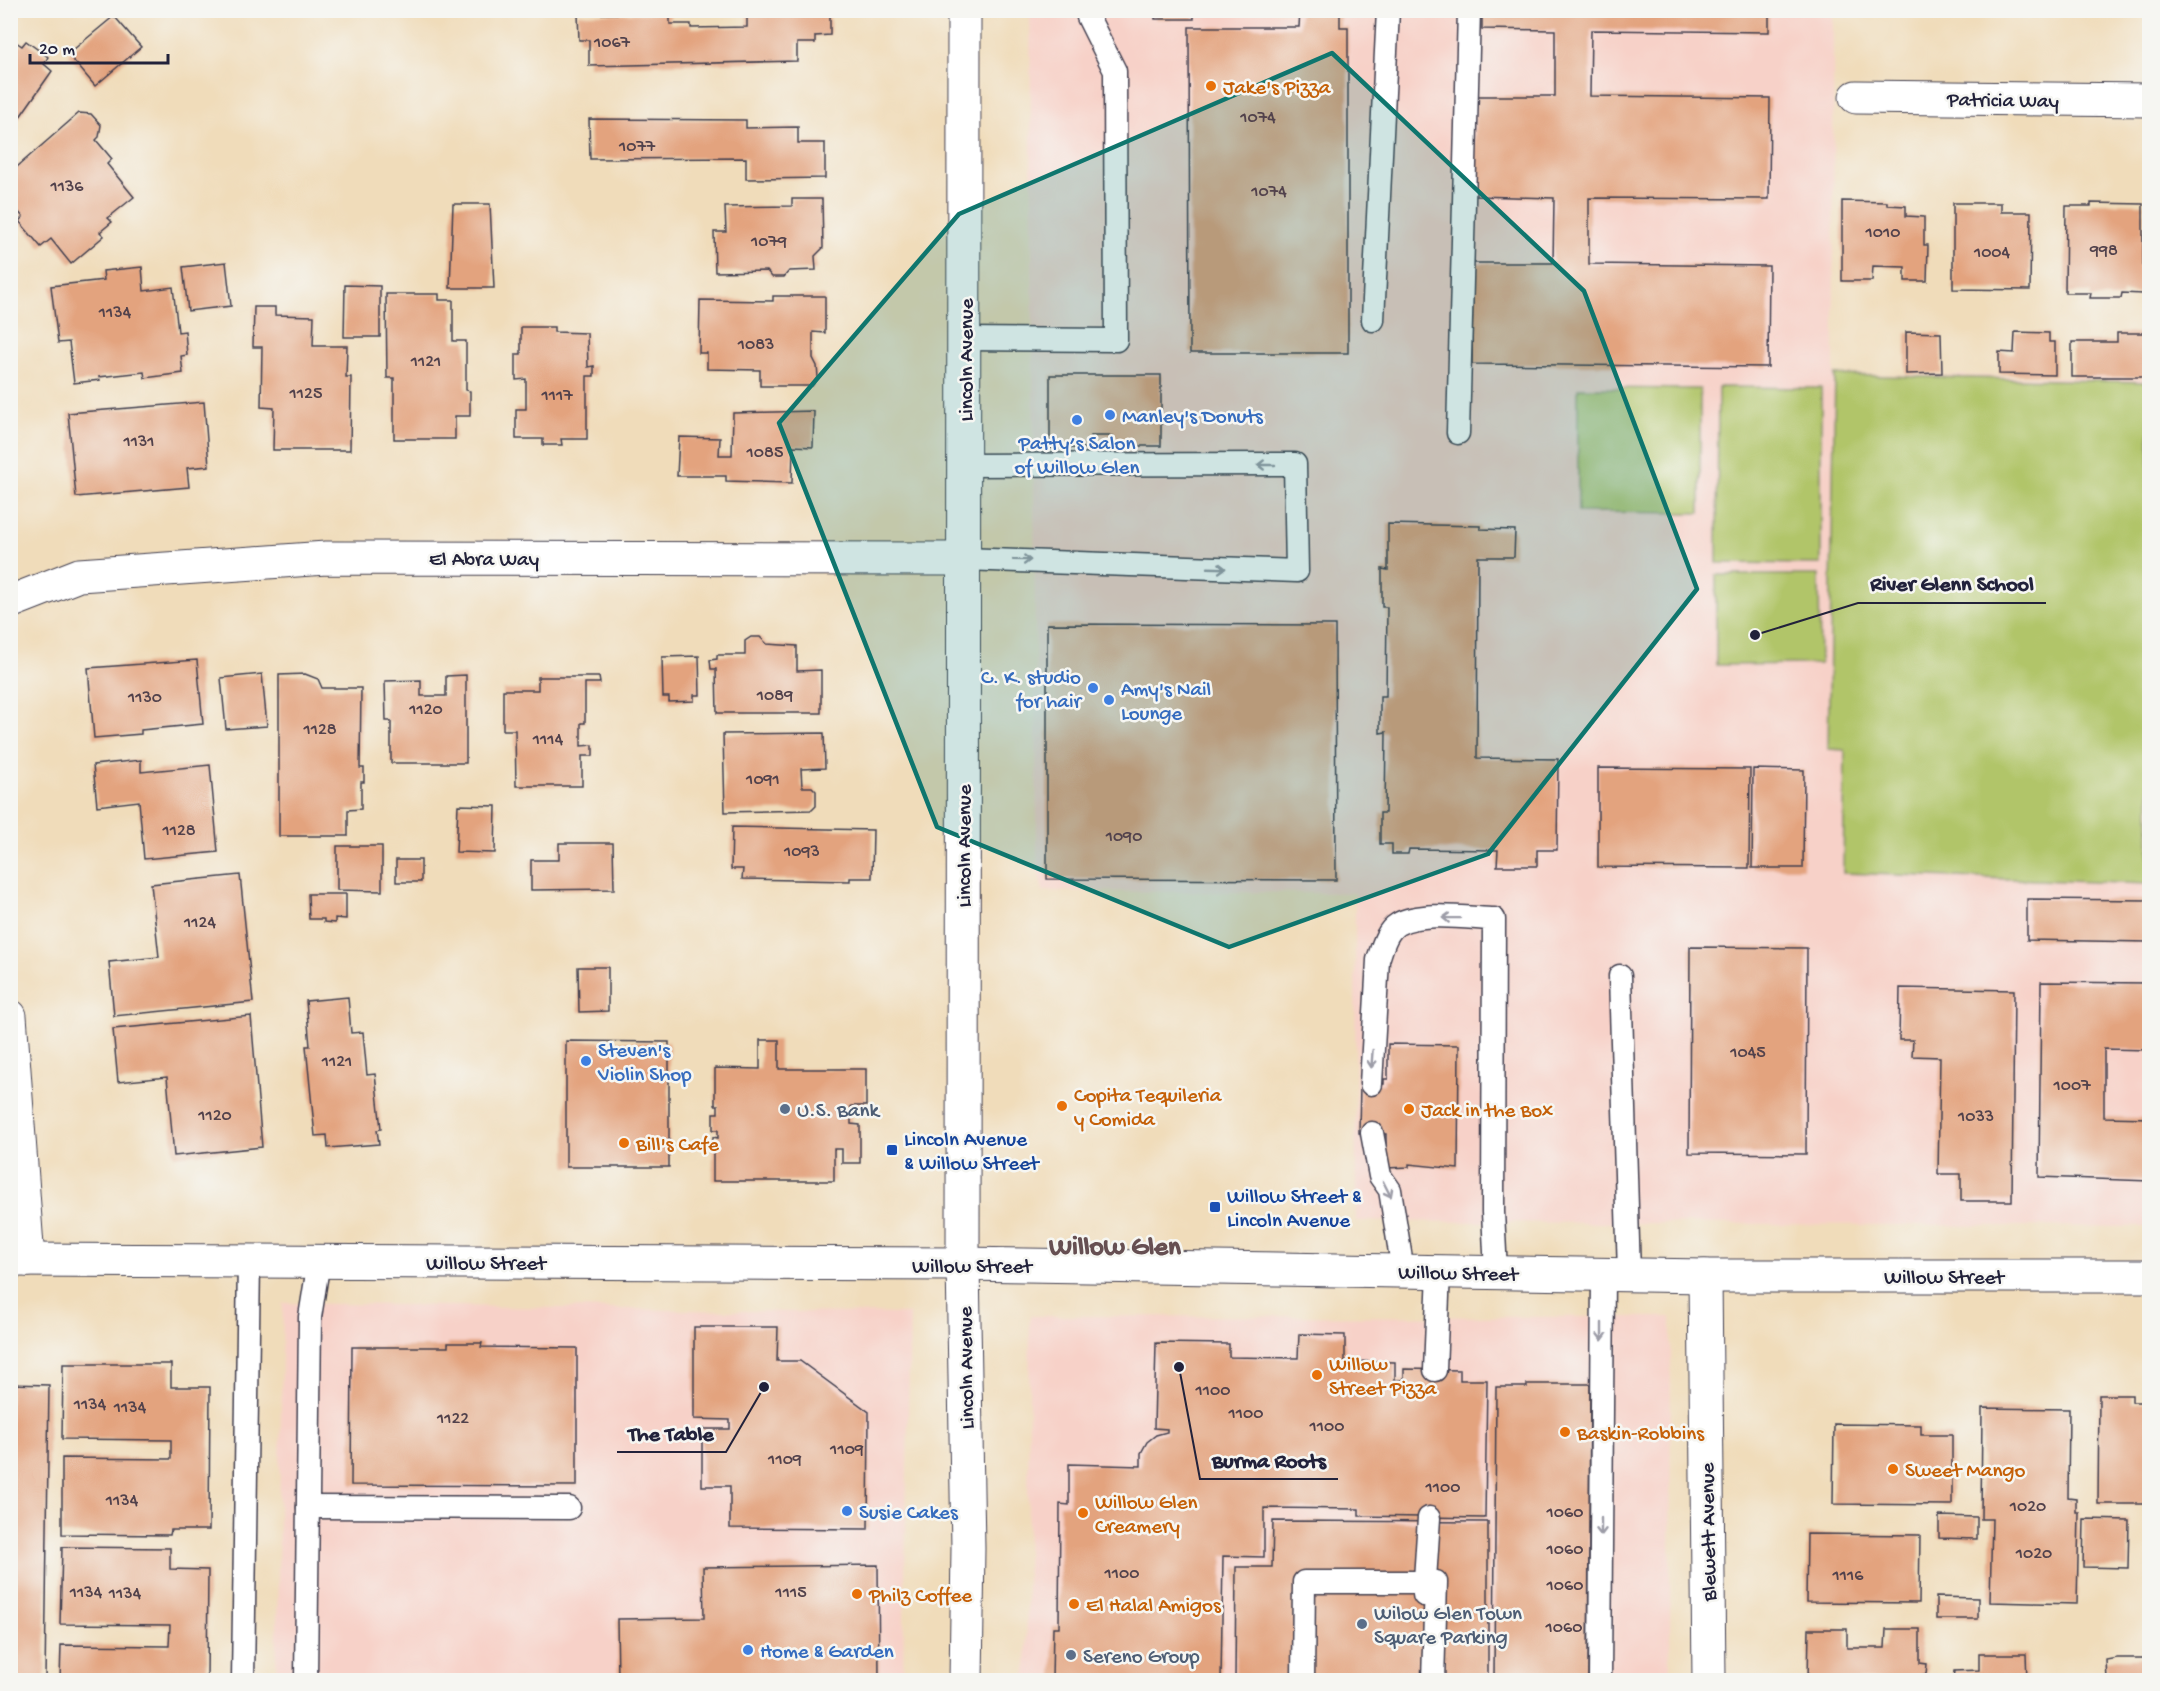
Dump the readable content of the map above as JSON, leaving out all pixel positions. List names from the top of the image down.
{
  "streets": {
    "main road": [
      "Patricia Way",
      "Lincoln Avenue",
      "El Abra Way",
      "Willow Street",
      "Blewett Avenue"
    ]
  },
  "crossings": [
    ["Lincoln Avenue", "El Abra Way"],
    ["Lincoln Avenue", "Willow Street"],
    ["Willow Street", "Blewett Avenue"]
  ],
  "districts": ["Willow Glen"],
  "places": {
    "other": [
      "Jake's Pizza",
      "Manley's Donuts",
      "Patty’s Salon of Willow Glen",
      "River Glenn School",
      "C. K. studio for hair",
      "Amy's Nail Lounge",
      "Steven's Violin Shop",
      "Copita Tequileria y Comida",
      "U.S. Bank",
      "Jack in the Box",
      "Bill's Cafe",
      "Burma Roots",
      "Willow Street Pizza",
      "The Table",
      "Baskin-Robbins",
      "Sweet Mango",
      "Susie Cakes",
      "Willow Glen Creamery",
      "Philz Coffee",
      "El Halal Amigos",
      "Wilow Glen Town Square Parking",
      "Home & Garden",
      "Sereno Group"
    ],
    "transit": ["Lincoln Avenue & Willow Street", "Willow Street & Lincoln Avenue"]
  },
  "house_numbers": [
    "1067",
    "1074",
    "1077",
    "1136",
    "1074",
    "1010",
    "1079",
    "998",
    "1004",
    "1134",
    "1083",
    "1121",
    "1125",
    "1117",
    "1131",
    "1085",
    "1089",
    "1130",
    "1120",
    "1128",
    "1114",
    "1091",
    "1128",
    "1090",
    "1093",
    "1124",
    "1045",
    "1121",
    "1007",
    "1120",
    "1033",
    "1100",
    "1134",
    "1134",
    "1100",
    "1122",
    "1100",
    "1109",
    "1109",
    "1100",
    "1134",
    "1020",
    "1060",
    "1060",
    "1020",
    "1100",
    "1116",
    "1060",
    "1134",
    "1115",
    "1134",
    "1060"
  ],
  "scale_bar": "20 m"
}
